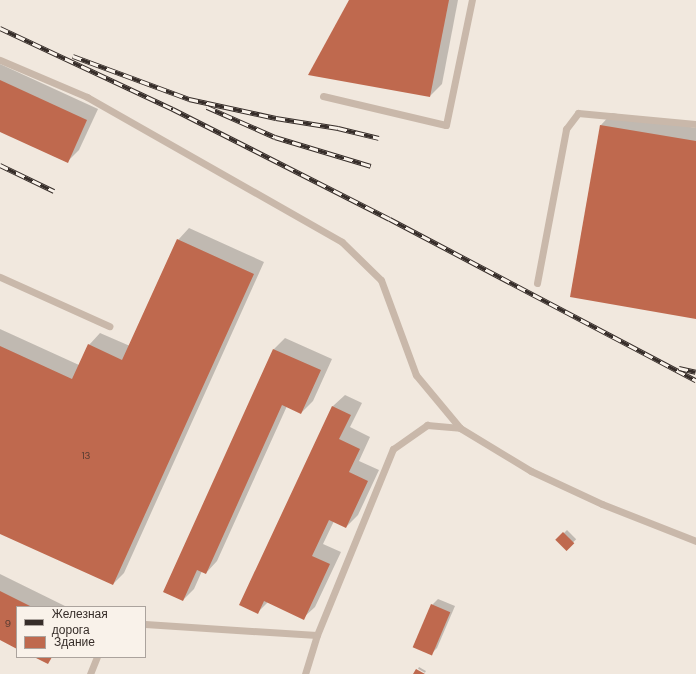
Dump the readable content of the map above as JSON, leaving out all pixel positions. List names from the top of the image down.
{
  "house_numbers": ["13", "9"],
  "legend": ["Железная дорога", "Здание"]
}
